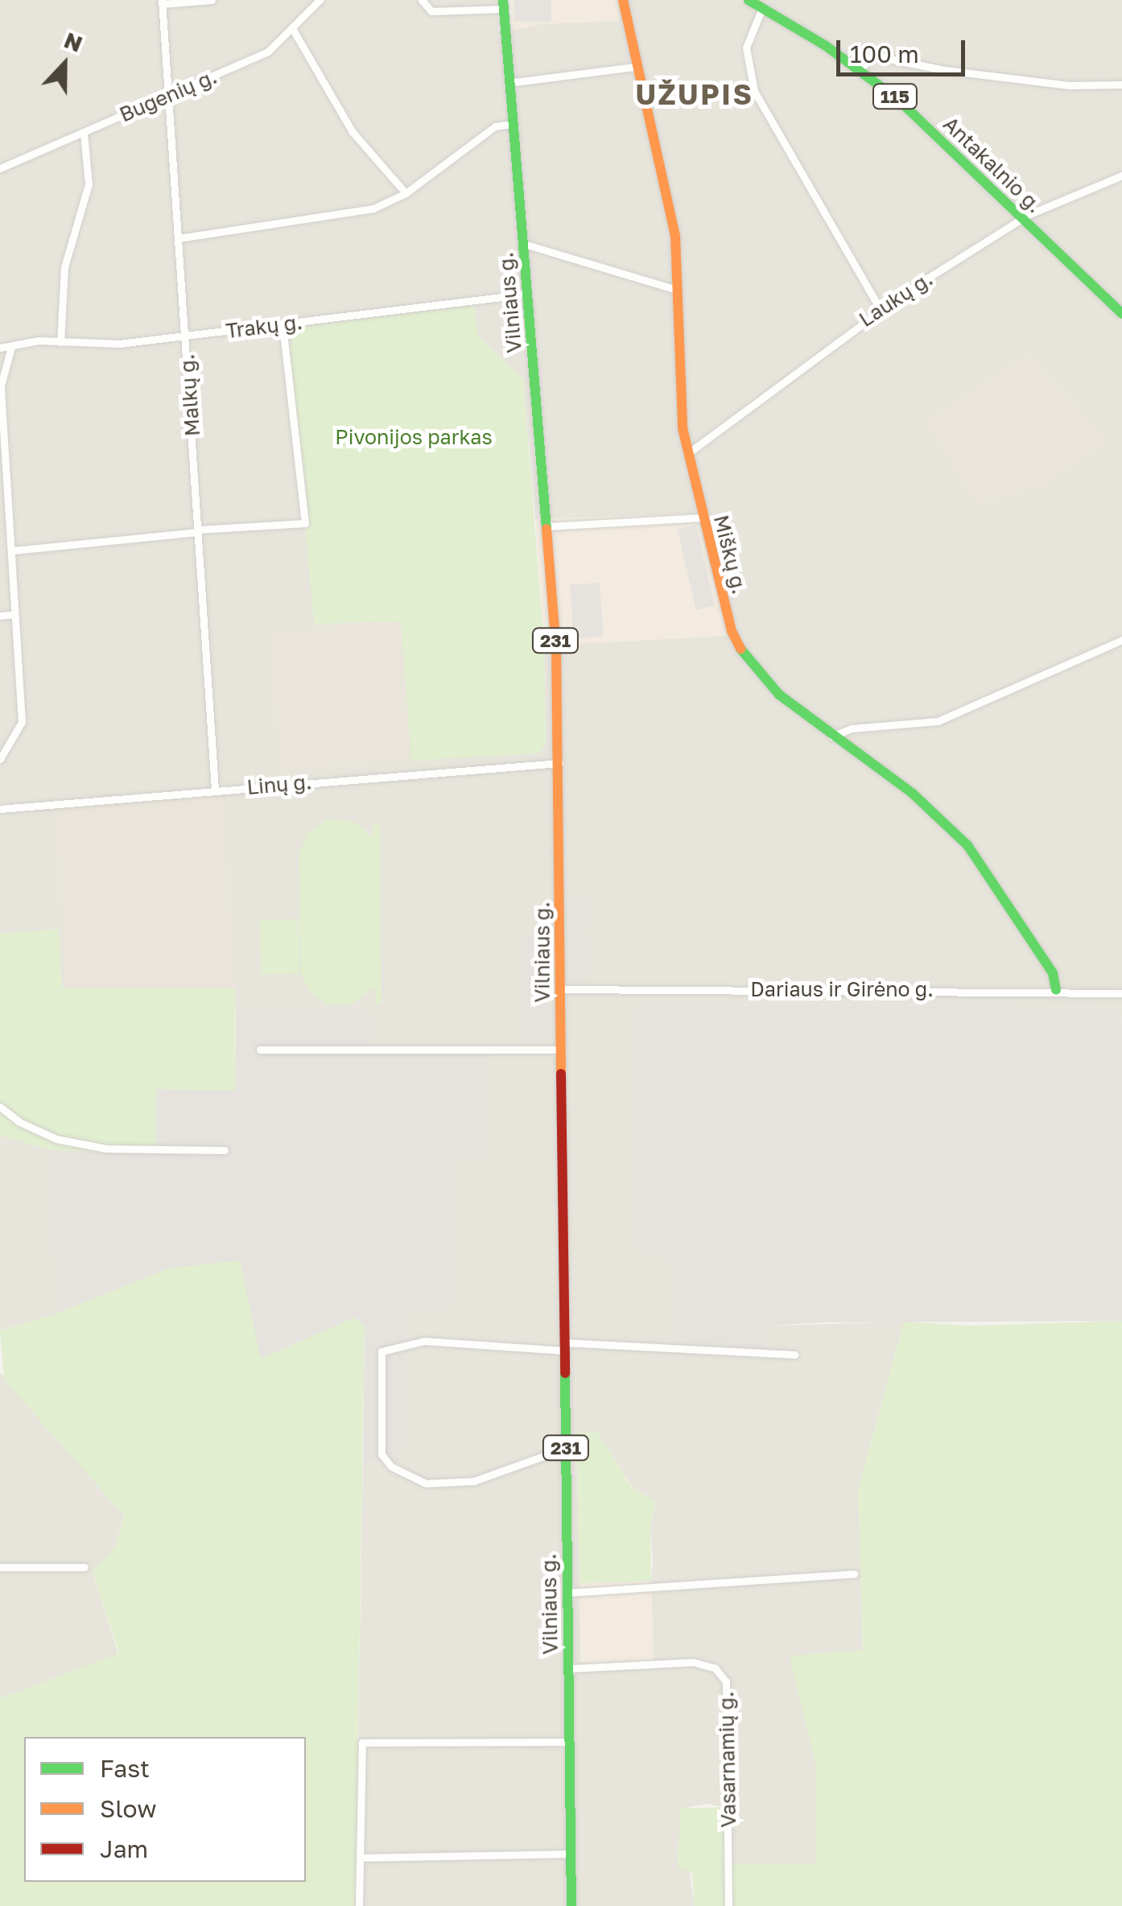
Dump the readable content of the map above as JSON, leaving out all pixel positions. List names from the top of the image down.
{
  "streets": {
    "main road": [
      "115",
      "Antakalnio g.",
      "Vilniaus g.",
      "Miškų g.",
      "231"
    ],
    "street": [
      "Bugenių g.",
      "Laukų g.",
      "Trakų g.",
      "Malkų g.",
      "Linų g.",
      "Dariaus ir Girėno g.",
      "Vasarnamių g."
    ]
  },
  "crossings": [
    ["Bugenių g.", "Malkų g."],
    ["Antakalnio g.", "Laukų g."],
    ["Laukų g.", "Miškų g."],
    ["Vilniaus g.", "Trakų g."],
    ["Vilniaus g.", "Linų g."],
    ["Vilniaus g.", "Dariaus ir Girėno g."],
    ["Vilniaus g.", "Vasarnamių g."],
    ["Trakų g.", "Malkų g."],
    ["Malkų g.", "Linų g."],
    ["Miškų g.", "Dariaus ir Girėno g."]
  ],
  "districts": ["UŽUPIS"],
  "parks": ["Pivonijos parkas"],
  "legend": ["Fast", "Slow", "Jam"],
  "scale_bar": "100 m",
  "north": "top"
}
